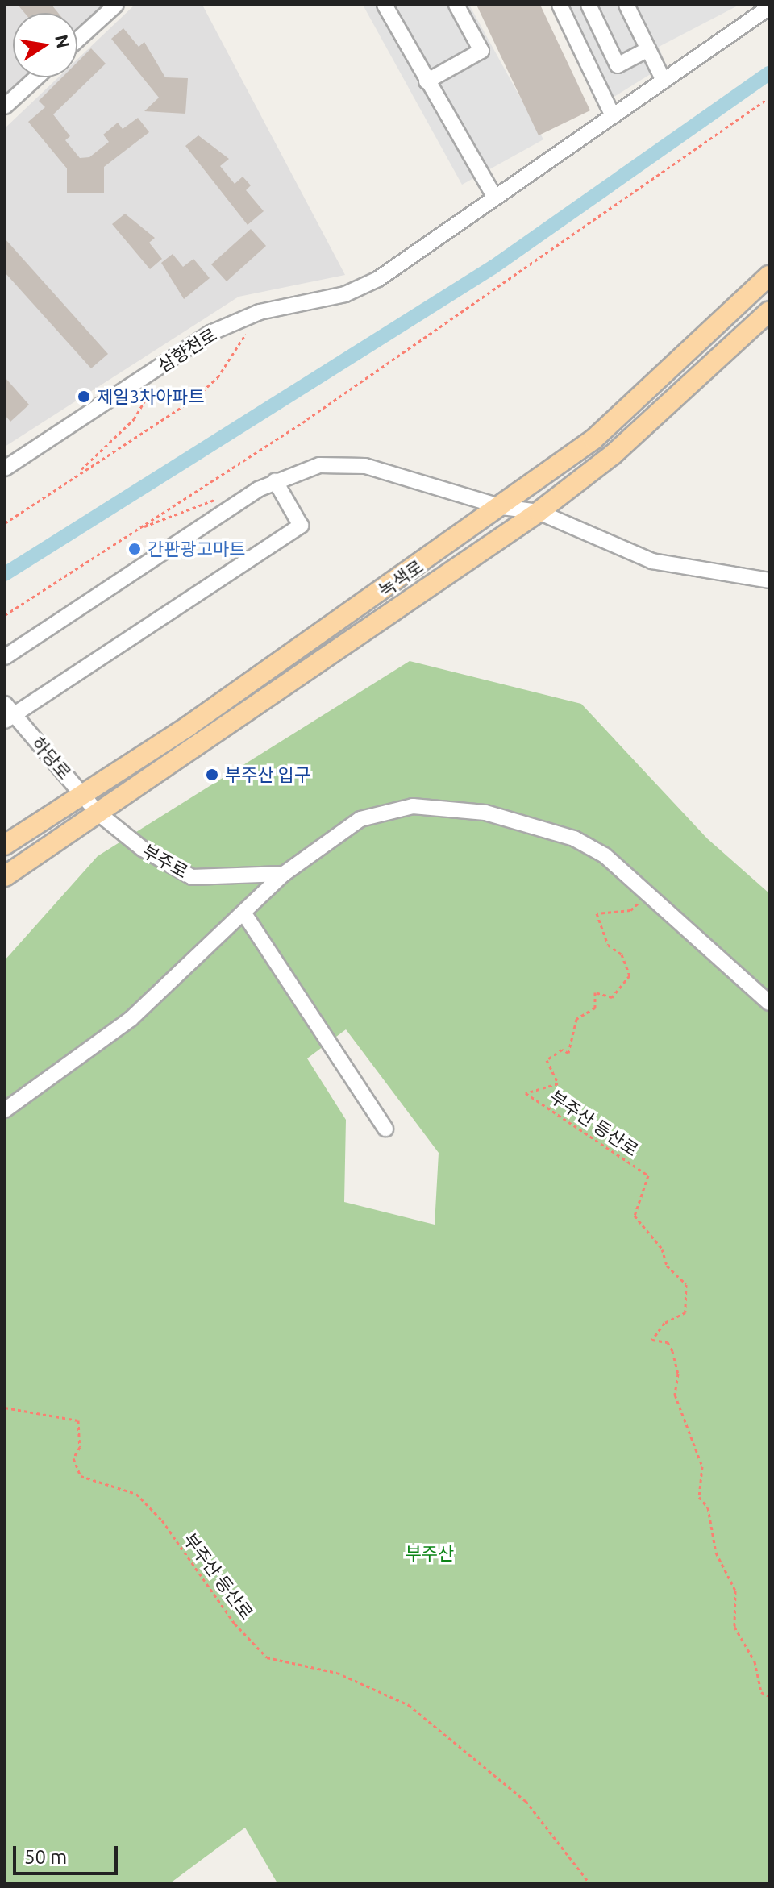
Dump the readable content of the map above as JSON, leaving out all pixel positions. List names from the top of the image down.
{
  "streets": {
    "main road": ["녹색로"],
    "street": ["삼향천로", "하당로", "부주로"],
    "path": ["부주산 등산로"]
  },
  "crossings": [
    ["녹색로", "하당로"],
    ["녹색로", "부주로"],
    ["하당로", "부주로"]
  ],
  "parks": ["부주산"],
  "places": ["제일3차아파트", "간판광고마트", "부주산 입구"],
  "scale_bar": "50 m",
  "north": "right"
}
